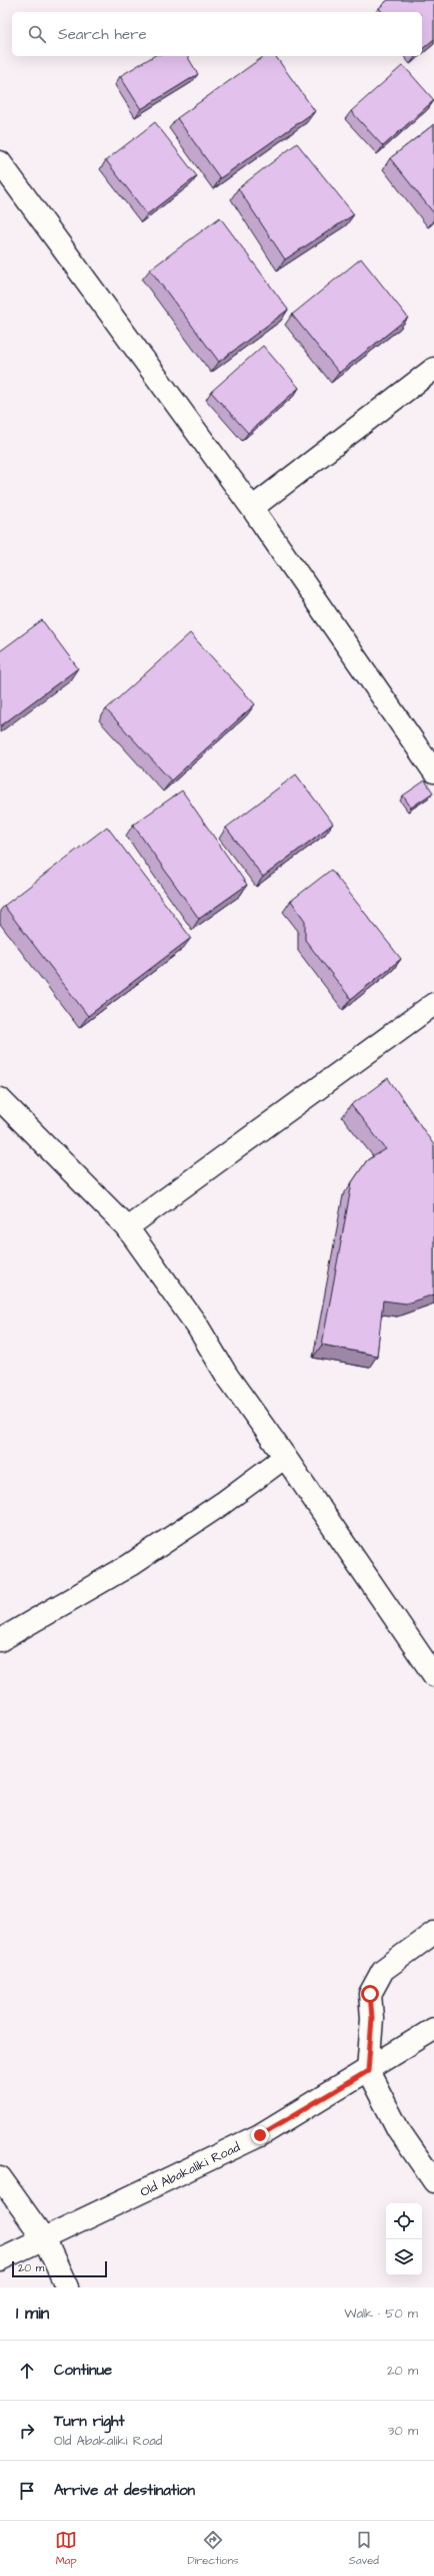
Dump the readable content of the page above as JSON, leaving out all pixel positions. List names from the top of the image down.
{
  "streets": {
    "street": ["Old Abakaliki Road"]
  },
  "scale_bar": "20 m",
  "page": {
    "search": "Search here",
    "scale": "20 m",
    "heading": ["1 min", "Walk · 50 m"],
    "list": [
      ["Continue", "20 m"],
      ["Turn right", "Old Abakaliki Road", "30 m"],
      "Arrive at destination"
    ],
    "nav": ["Map", "Directions", "Saved"]
  }
}
